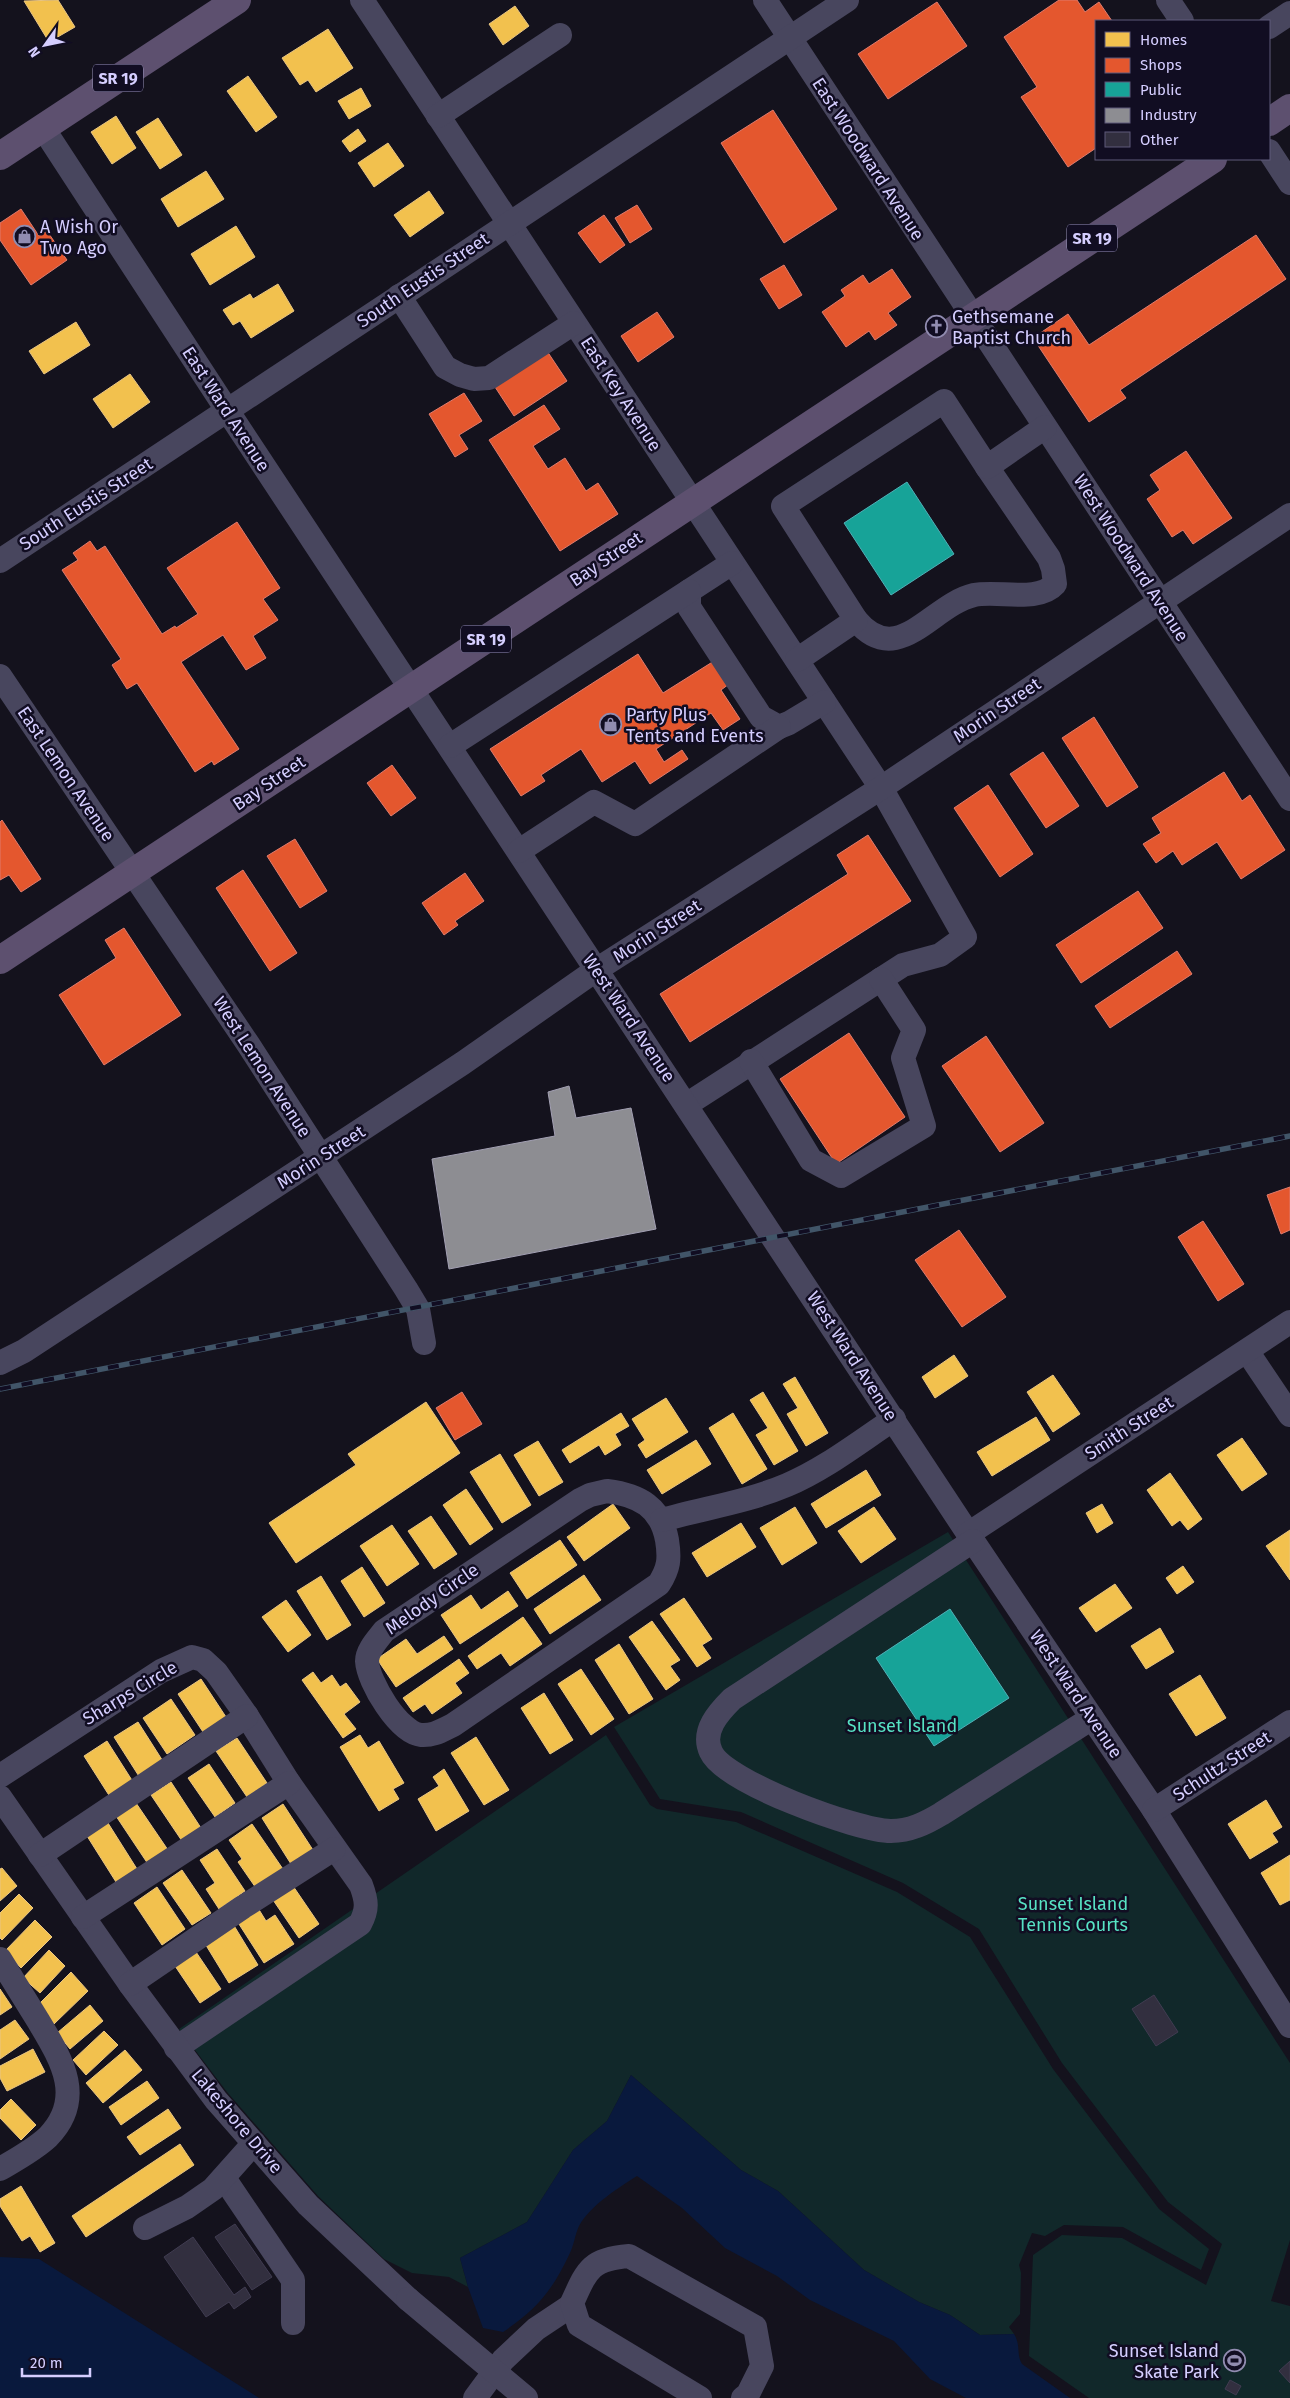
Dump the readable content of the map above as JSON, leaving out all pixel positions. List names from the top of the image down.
{
  "streets": {
    "main road": ["SR 19", "Bay Street"],
    "street": [
      "East Woodward Avenue",
      "South Eustis Street",
      "East Key Avenue",
      "East Ward Avenue",
      "West Woodward Avenue",
      "Morin Street",
      "East Lemon Avenue",
      "West Ward Avenue",
      "West Lemon Avenue",
      "Smith Street",
      "Melody Circle",
      "Sharps Circle",
      "Schultz Street",
      "Lakeshore Drive"
    ]
  },
  "crossings": [
    ["SR 19", "East Ward Avenue"],
    ["East Woodward Avenue", "South Eustis Street"],
    ["East Woodward Avenue", "West Woodward Avenue"],
    ["East Woodward Avenue", "Bay Street"],
    ["South Eustis Street", "East Key Avenue"],
    ["South Eustis Street", "East Ward Avenue"],
    ["East Key Avenue", "Bay Street"],
    ["East Key Avenue", "Morin Street"],
    ["East Ward Avenue", "Bay Street"],
    ["East Ward Avenue", "West Ward Avenue"],
    ["West Woodward Avenue", "Bay Street"],
    ["West Woodward Avenue", "Morin Street"],
    ["Bay Street", "East Lemon Avenue"],
    ["Bay Street", "West Ward Avenue"],
    ["Bay Street", "West Lemon Avenue"],
    ["Morin Street", "West Ward Avenue"],
    ["Morin Street", "West Lemon Avenue"],
    ["East Lemon Avenue", "West Lemon Avenue"],
    ["West Ward Avenue", "Smith Street"],
    ["West Ward Avenue", "Schultz Street"],
    ["Sharps Circle", "Lakeshore Drive"]
  ],
  "parks": ["Sunset Island", "Sunset Island Tennis Courts"],
  "places": {
    "shop": ["A Wish Or Two Ago", "Party Plus Tents and Events"],
    "church": ["Gethsemane Baptist Church"],
    "sports": ["Sunset Island Skate Park"]
  },
  "legend": [
    "Homes",
    "Shops",
    "Public",
    "Industry",
    "Other"
  ],
  "scale_bar": "20 m",
  "north": "bottom left"
}
